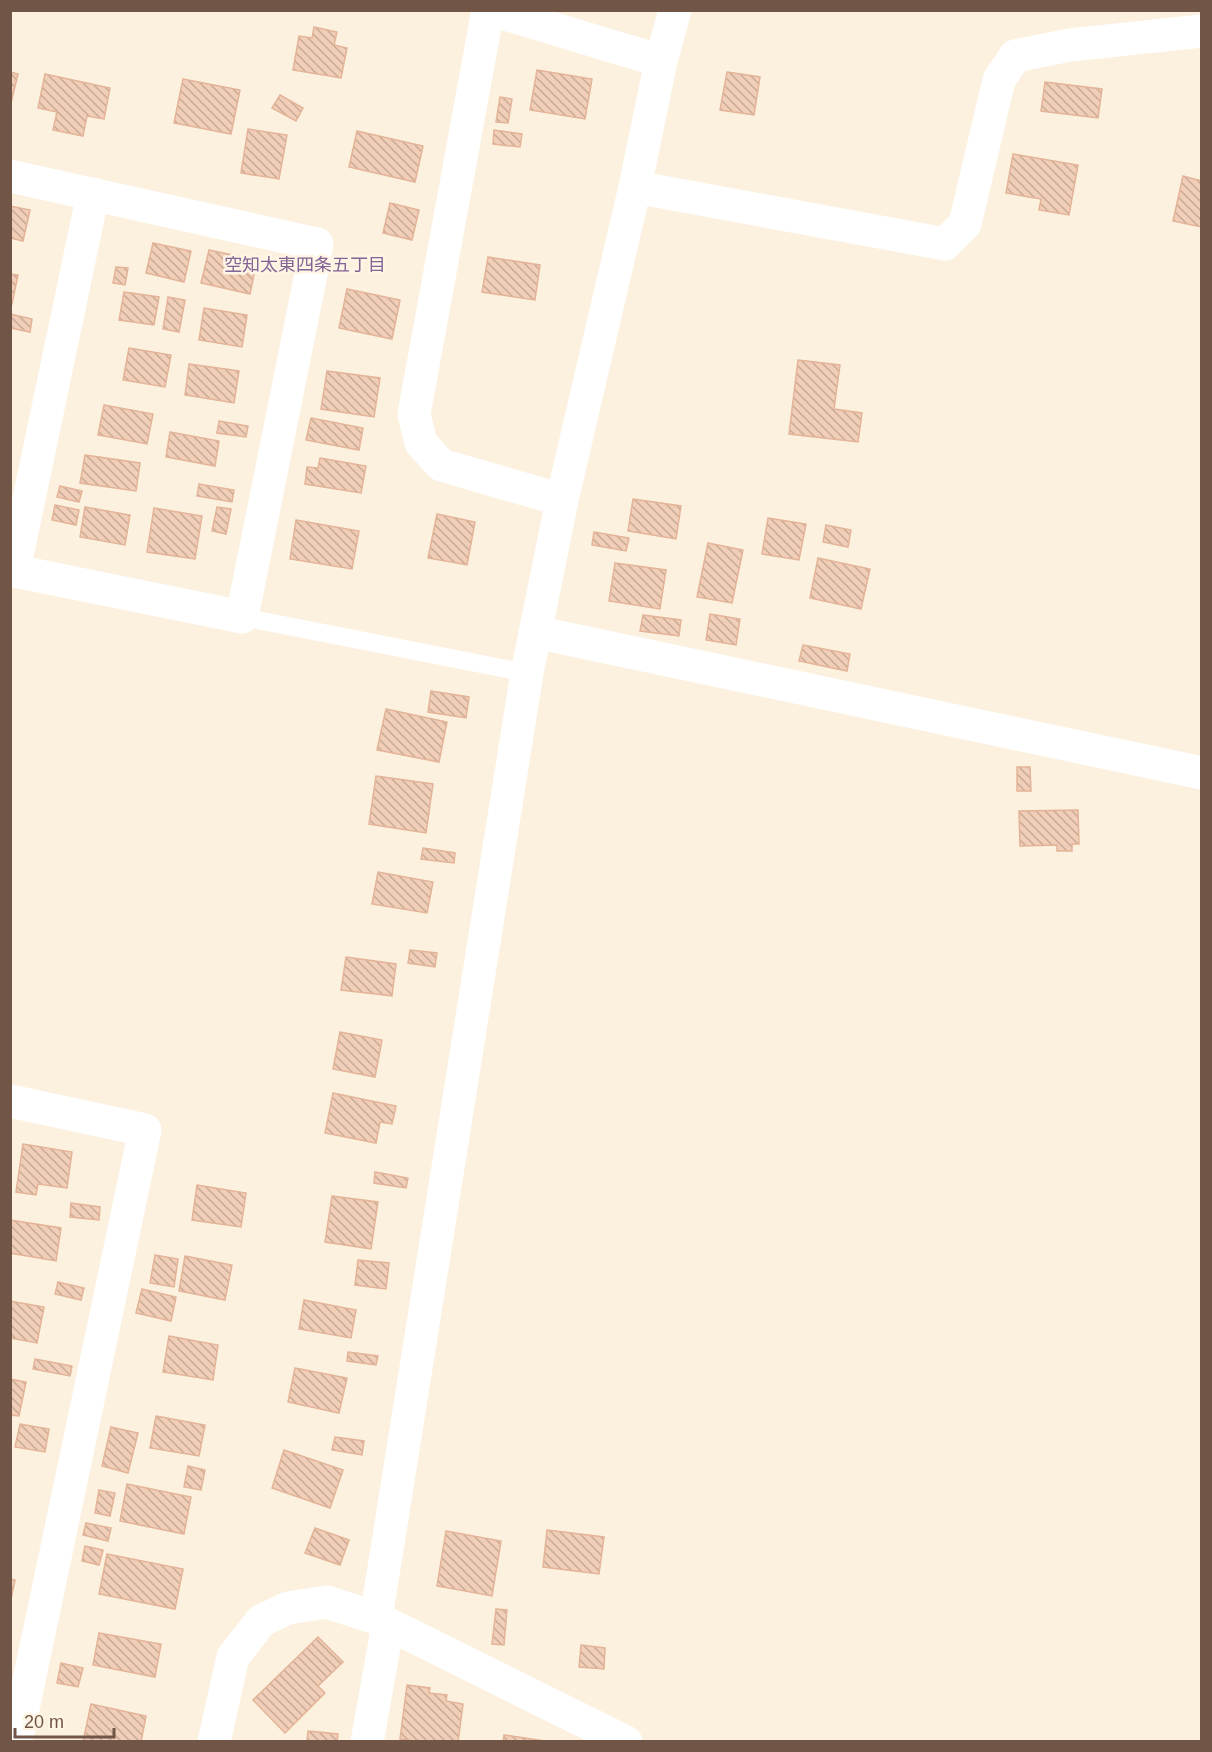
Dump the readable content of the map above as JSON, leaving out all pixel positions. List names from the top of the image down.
{
  "districts": ["空知太東四条五丁目"],
  "scale_bar": "20 m"
}
